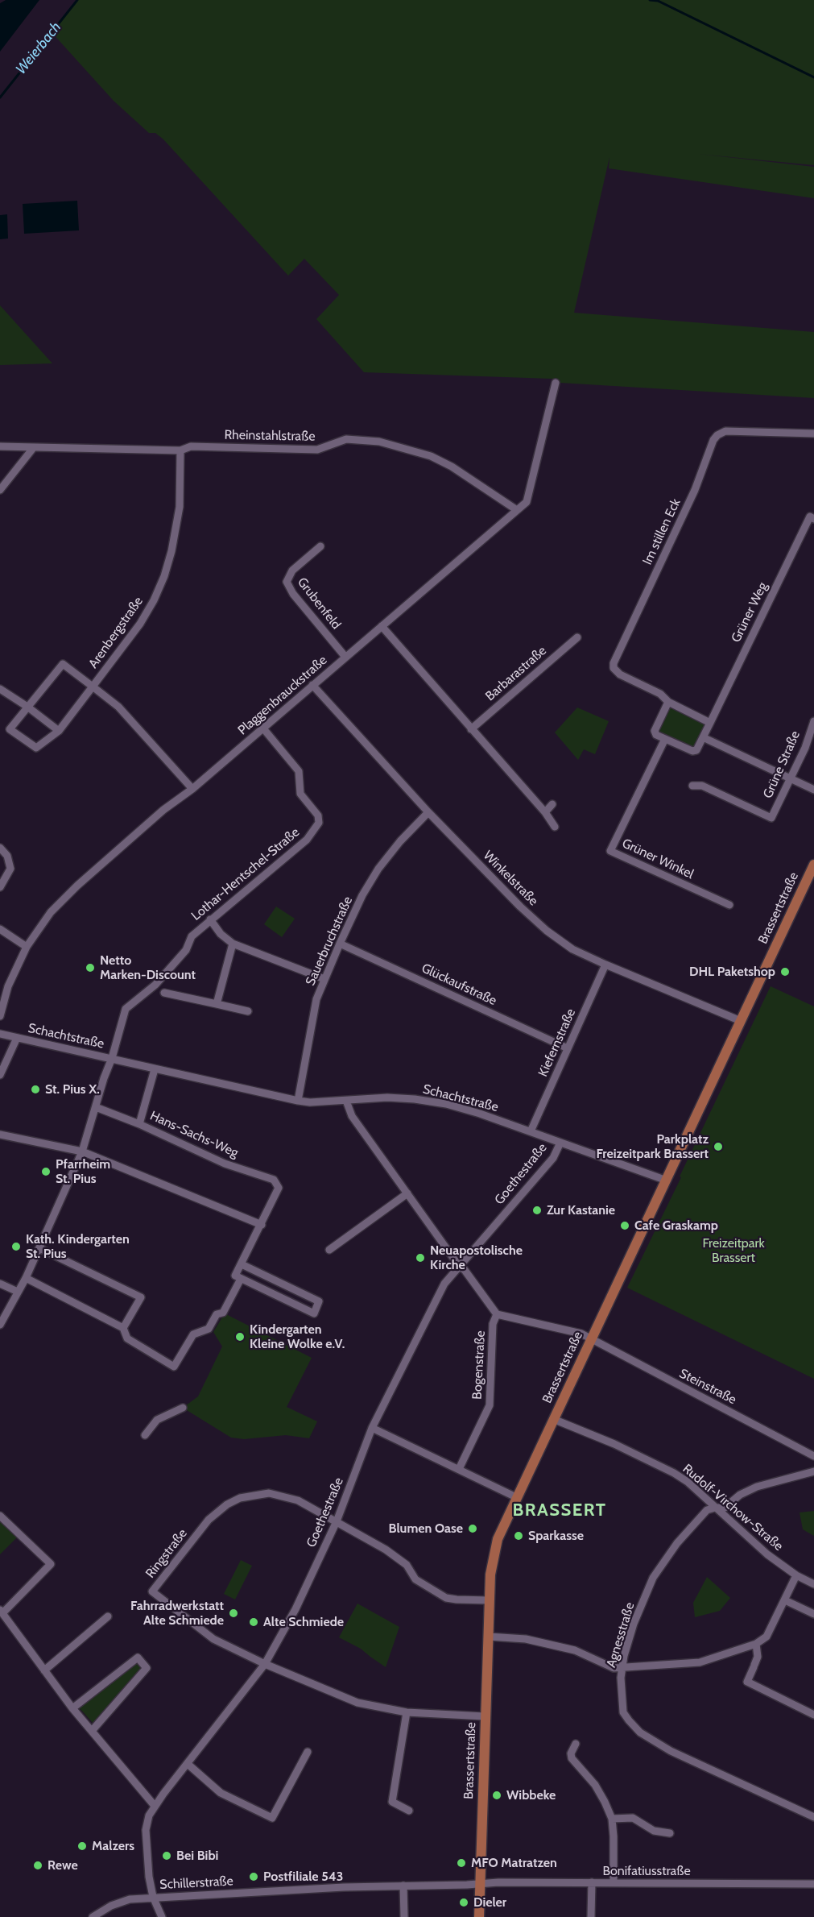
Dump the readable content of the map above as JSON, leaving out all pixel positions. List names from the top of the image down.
{
  "streets": {
    "main road": ["Brassertstraße"],
    "street": [
      "Rheinstahlstraße",
      "Im stillen Eck",
      "Grubenfeld",
      "Grüner Weg",
      "Arenbergstraße",
      "Barbarastraße",
      "Plaggenbrauckstraße",
      "Grüne Straße",
      "Grüner Winkel",
      "Lothar-Hentschel-Straße",
      "Winkelstraße",
      "Sauerbruchstraße",
      "Glückaufstraße",
      "Schachtstraße",
      "Kiefernstraße",
      "Hans-Sachs-Weg",
      "Goethestraße",
      "Bogenstraße",
      "Steinstraße",
      "Rudolf-Virchow-Straße",
      "Ringstraße",
      "Agnesstraße",
      "Bonifatiusstraße",
      "Schillerstraße"
    ]
  },
  "crossings": [
    ["Rheinstahlstraße", "Arenbergstraße"],
    ["Rheinstahlstraße", "Plaggenbrauckstraße"],
    ["Grubenfeld", "Plaggenbrauckstraße"],
    ["Grüner Weg", "Grüner Winkel"],
    ["Arenbergstraße", "Plaggenbrauckstraße"],
    ["Plaggenbrauckstraße", "Lothar-Hentschel-Straße"],
    ["Plaggenbrauckstraße", "Winkelstraße"],
    ["Lothar-Hentschel-Straße", "Schachtstraße"],
    ["Lothar-Hentschel-Straße", "Hans-Sachs-Weg"],
    ["Winkelstraße", "Brassertstraße"],
    ["Winkelstraße", "Sauerbruchstraße"],
    ["Winkelstraße", "Kiefernstraße"],
    ["Brassertstraße", "Schachtstraße"],
    ["Brassertstraße", "Bogenstraße"],
    ["Brassertstraße", "Steinstraße"],
    ["Brassertstraße", "Rudolf-Virchow-Straße"],
    ["Brassertstraße", "Ringstraße"],
    ["Brassertstraße", "Bonifatiusstraße"],
    ["Brassertstraße", "Schillerstraße"],
    ["Sauerbruchstraße", "Glückaufstraße"],
    ["Sauerbruchstraße", "Schachtstraße"],
    ["Glückaufstraße", "Kiefernstraße"],
    ["Schachtstraße", "Kiefernstraße"],
    ["Schachtstraße", "Goethestraße"],
    ["Schachtstraße", "Bogenstraße"],
    ["Goethestraße", "Bogenstraße"],
    ["Goethestraße", "Ringstraße"],
    ["Goethestraße", "Schillerstraße"],
    ["Bogenstraße", "Steinstraße"],
    ["Rudolf-Virchow-Straße", "Agnesstraße"],
    ["Bonifatiusstraße", "Schillerstraße"]
  ],
  "districts": ["BRASSERT"],
  "water": ["Weierbach"],
  "parks": ["Freizeitpark Brassert"],
  "places": [
    "Netto Marken-Discount",
    "DHL Paketshop",
    "St. Pius X.",
    "Parkplatz Freizeitpark Brassert",
    "Pfarrheim St. Pius",
    "Zur Kastanie",
    "Cafe Graskamp",
    "Kath. Kindergarten St. Pius",
    "Neuapostolische Kirche",
    "Kindergarten Kleine Wolke e.V.",
    "Blumen Oase",
    "Sparkasse",
    "Fahrradwerkstatt Alte Schmiede",
    "Alte Schmiede",
    "Wibbeke",
    "Malzers",
    "Bei Bibi",
    "MFO Matratzen",
    "Rewe",
    "Postfiliale 543",
    "Dieler"
  ]
}
